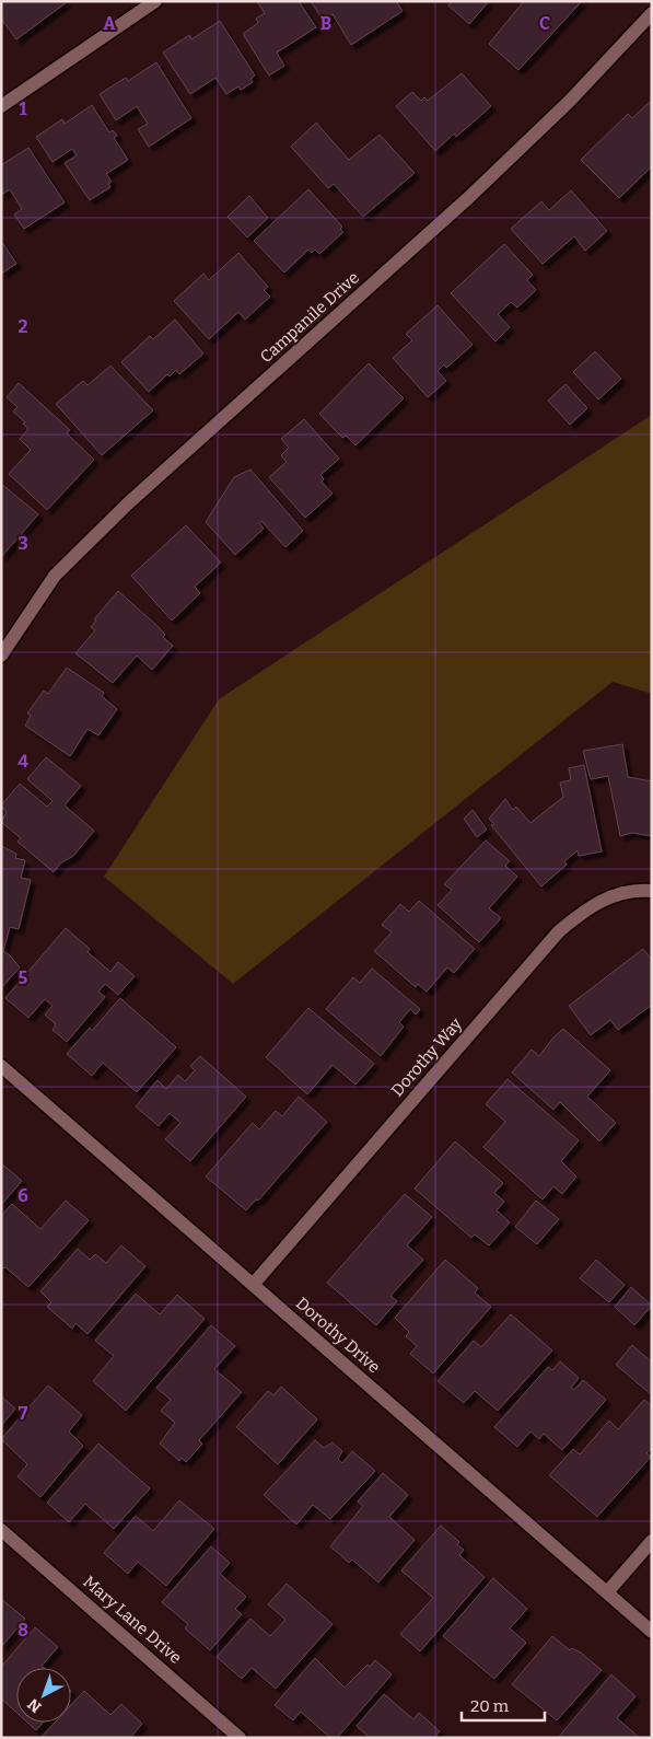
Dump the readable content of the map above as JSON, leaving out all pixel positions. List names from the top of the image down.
{
  "streets": {
    "street": [
      "Campanile Drive",
      "Dorothy Way",
      "Dorothy Drive",
      "Mary Lane Drive"
    ]
  },
  "crossings": [
    ["Dorothy Way", "Dorothy Drive"]
  ],
  "scale_bar": "20 m",
  "north": "bottom left",
  "grid": {
    "columns": ["A", "B", "C"],
    "rows": [
      "1",
      "2",
      "3",
      "4",
      "5",
      "6",
      "7",
      "8"
    ]
  }
}
